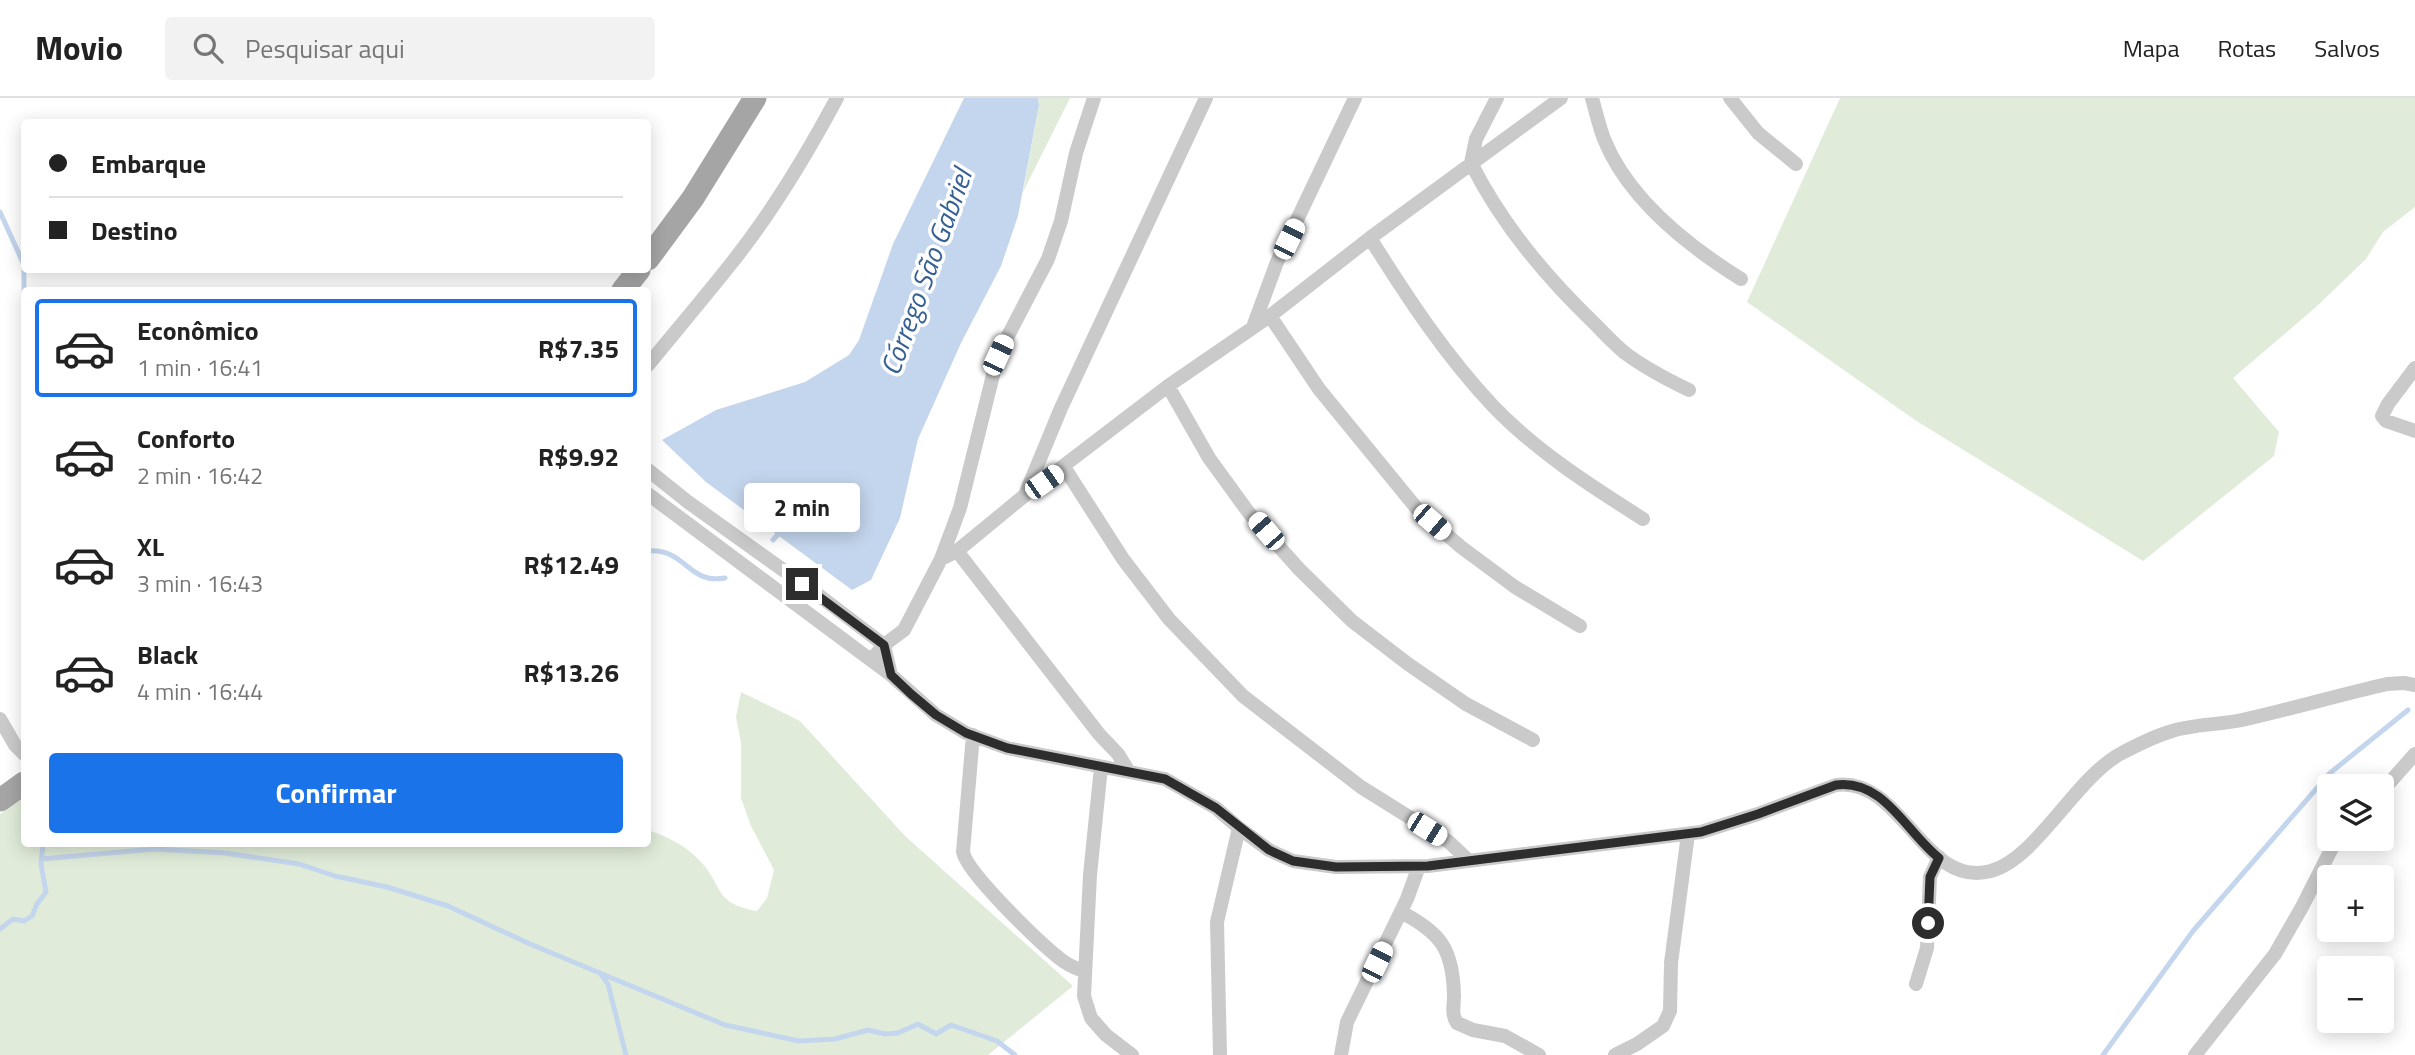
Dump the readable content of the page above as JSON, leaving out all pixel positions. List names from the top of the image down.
{
  "water": ["Córrego São Gabriel"],
  "page": {
    "header": "Movio",
    "search": "Pesquisar aqui",
    "nav": ["Mapa", "Rotas", "Salvos"],
    "banner": ["Embarque", "Destino"],
    "list": [
      {
        "name": "Econômico",
        "note": "1 min · 16:41",
        "value": "R$7.35"
      },
      {
        "name": "Conforto",
        "note": "2 min · 16:42",
        "value": "R$9.92"
      },
      {
        "name": "XL",
        "note": "3 min · 16:43",
        "value": "R$12.49"
      },
      {
        "name": "Black",
        "note": "4 min · 16:44",
        "value": "R$13.26"
      }
    ],
    "bubble": "2 min",
    "buttons": "Confirmar",
    "map_buttons": ["+", "−"]
  }
}
